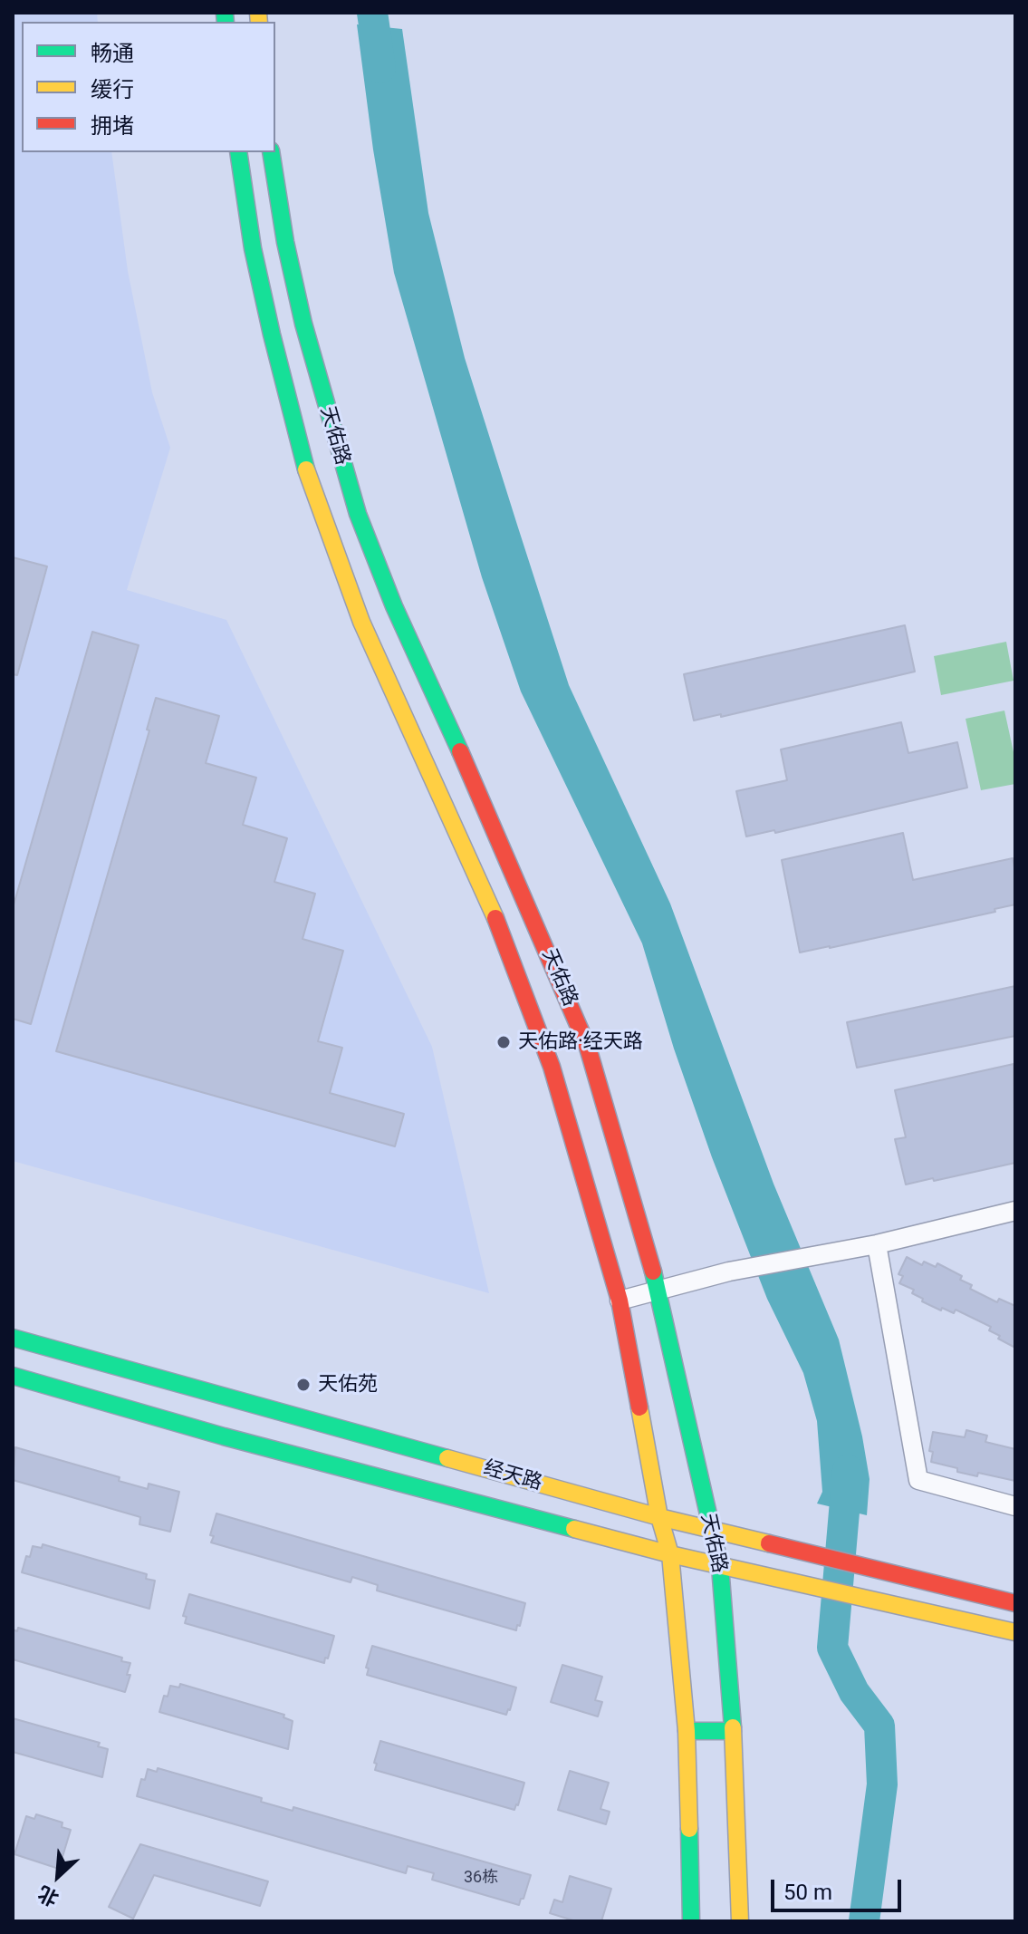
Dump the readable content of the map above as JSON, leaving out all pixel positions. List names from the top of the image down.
{
  "streets": {
    "main road": ["天佑路", "经天路"]
  },
  "crossings": [
    ["天佑路", "经天路"]
  ],
  "places": ["天佑路·经天路", "天佑苑"],
  "house_numbers": ["36栋"],
  "legend": ["畅通", "缓行", "拥堵"],
  "scale_bar": "50 m",
  "north": "bottom left"
}
